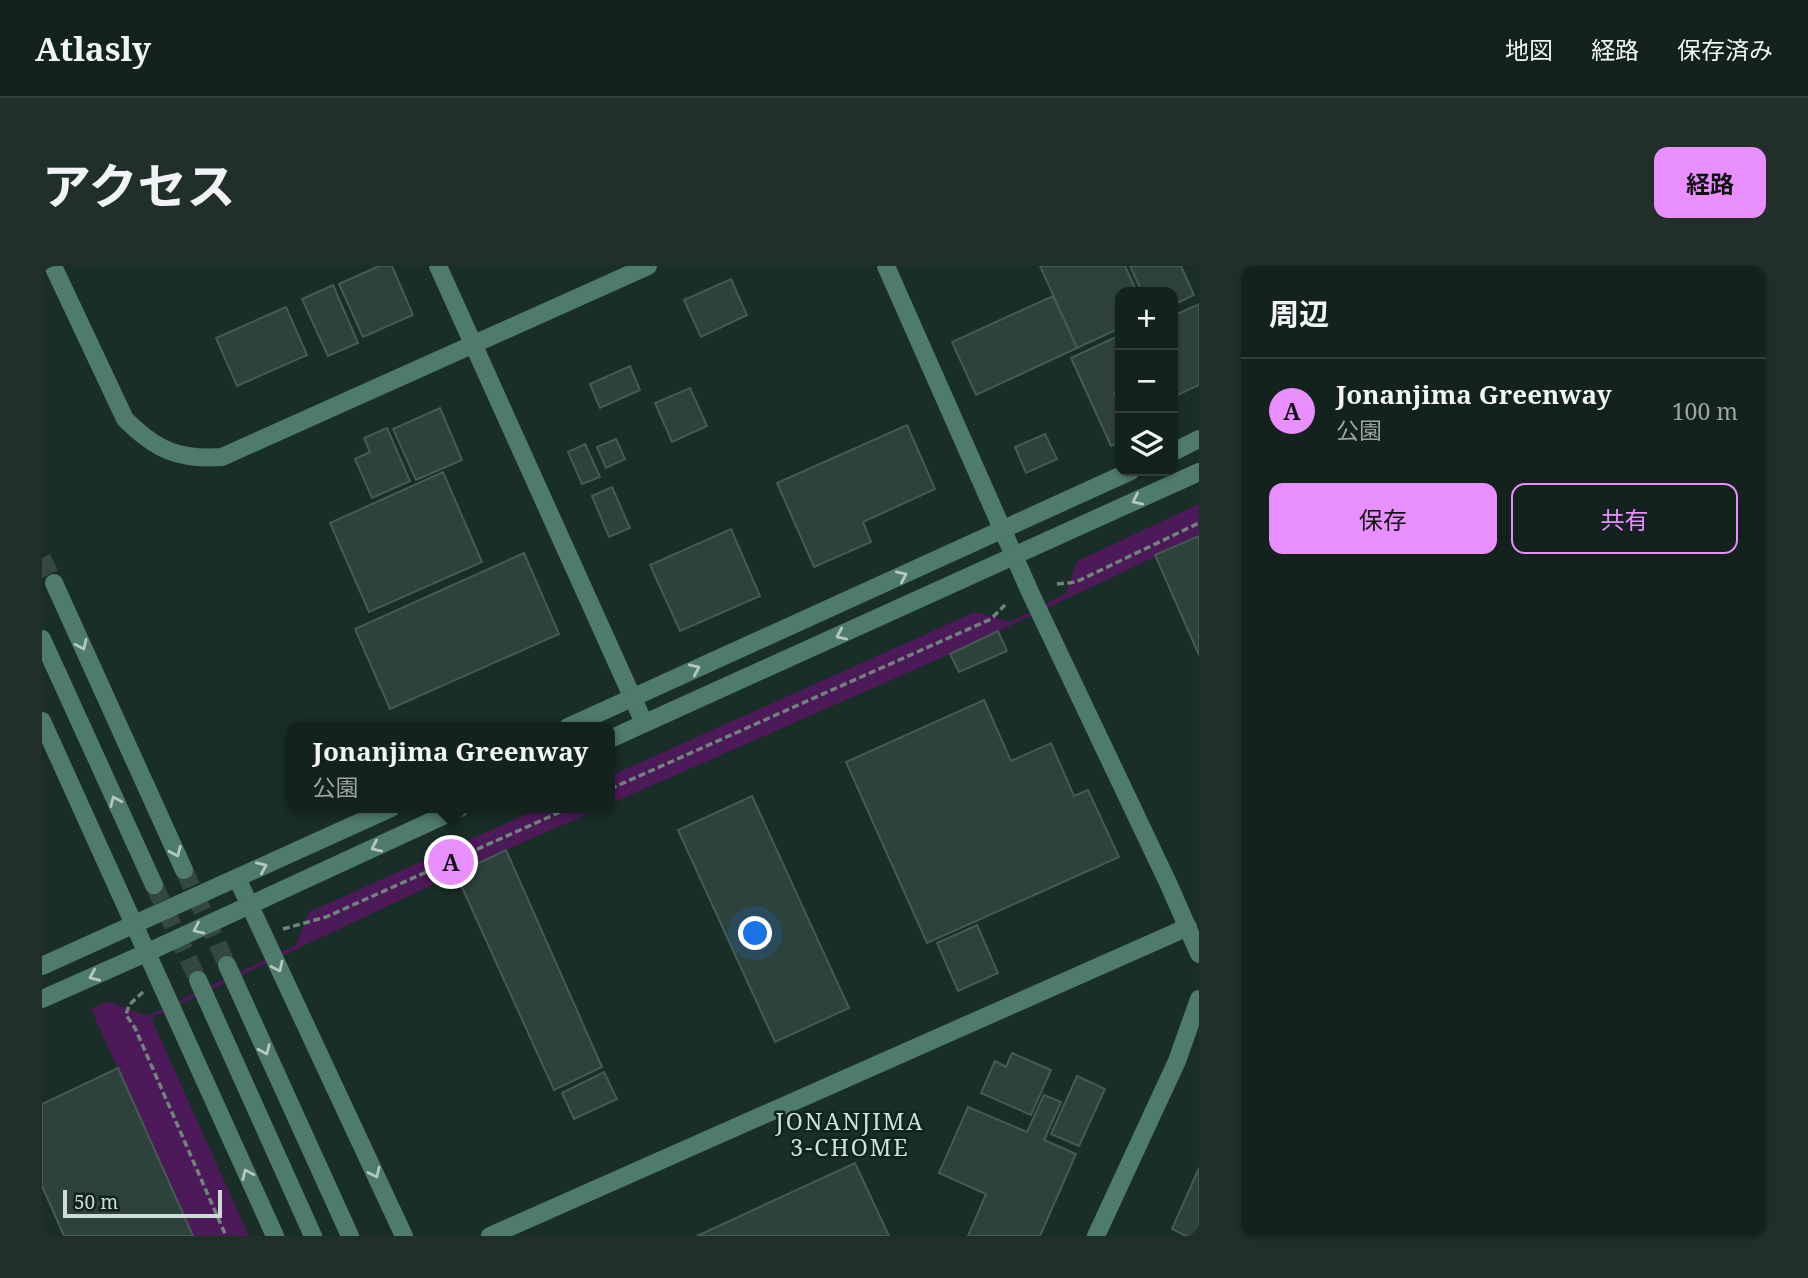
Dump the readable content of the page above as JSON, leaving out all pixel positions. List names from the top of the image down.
{
  "districts": ["JONANJIMA 3-CHOME"],
  "scale_bar": "50 m",
  "page": {
    "header": "Atlasly",
    "nav": ["地図", "経路", "保存済み"],
    "title": "アクセス",
    "buttons": [
      "経路",
      ["保存", "共有"]
    ],
    "heading": "周辺",
    "map_buttons": ["+", "−"],
    "list": [
      {
        "mark": "A",
        "name": "Jonanjima Greenway",
        "note": "公園",
        "value": "100 m"
      }
    ],
    "popup": ["Jonanjima Greenway", "公園"],
    "pins": "A",
    "scale": "50 m"
  }
}
